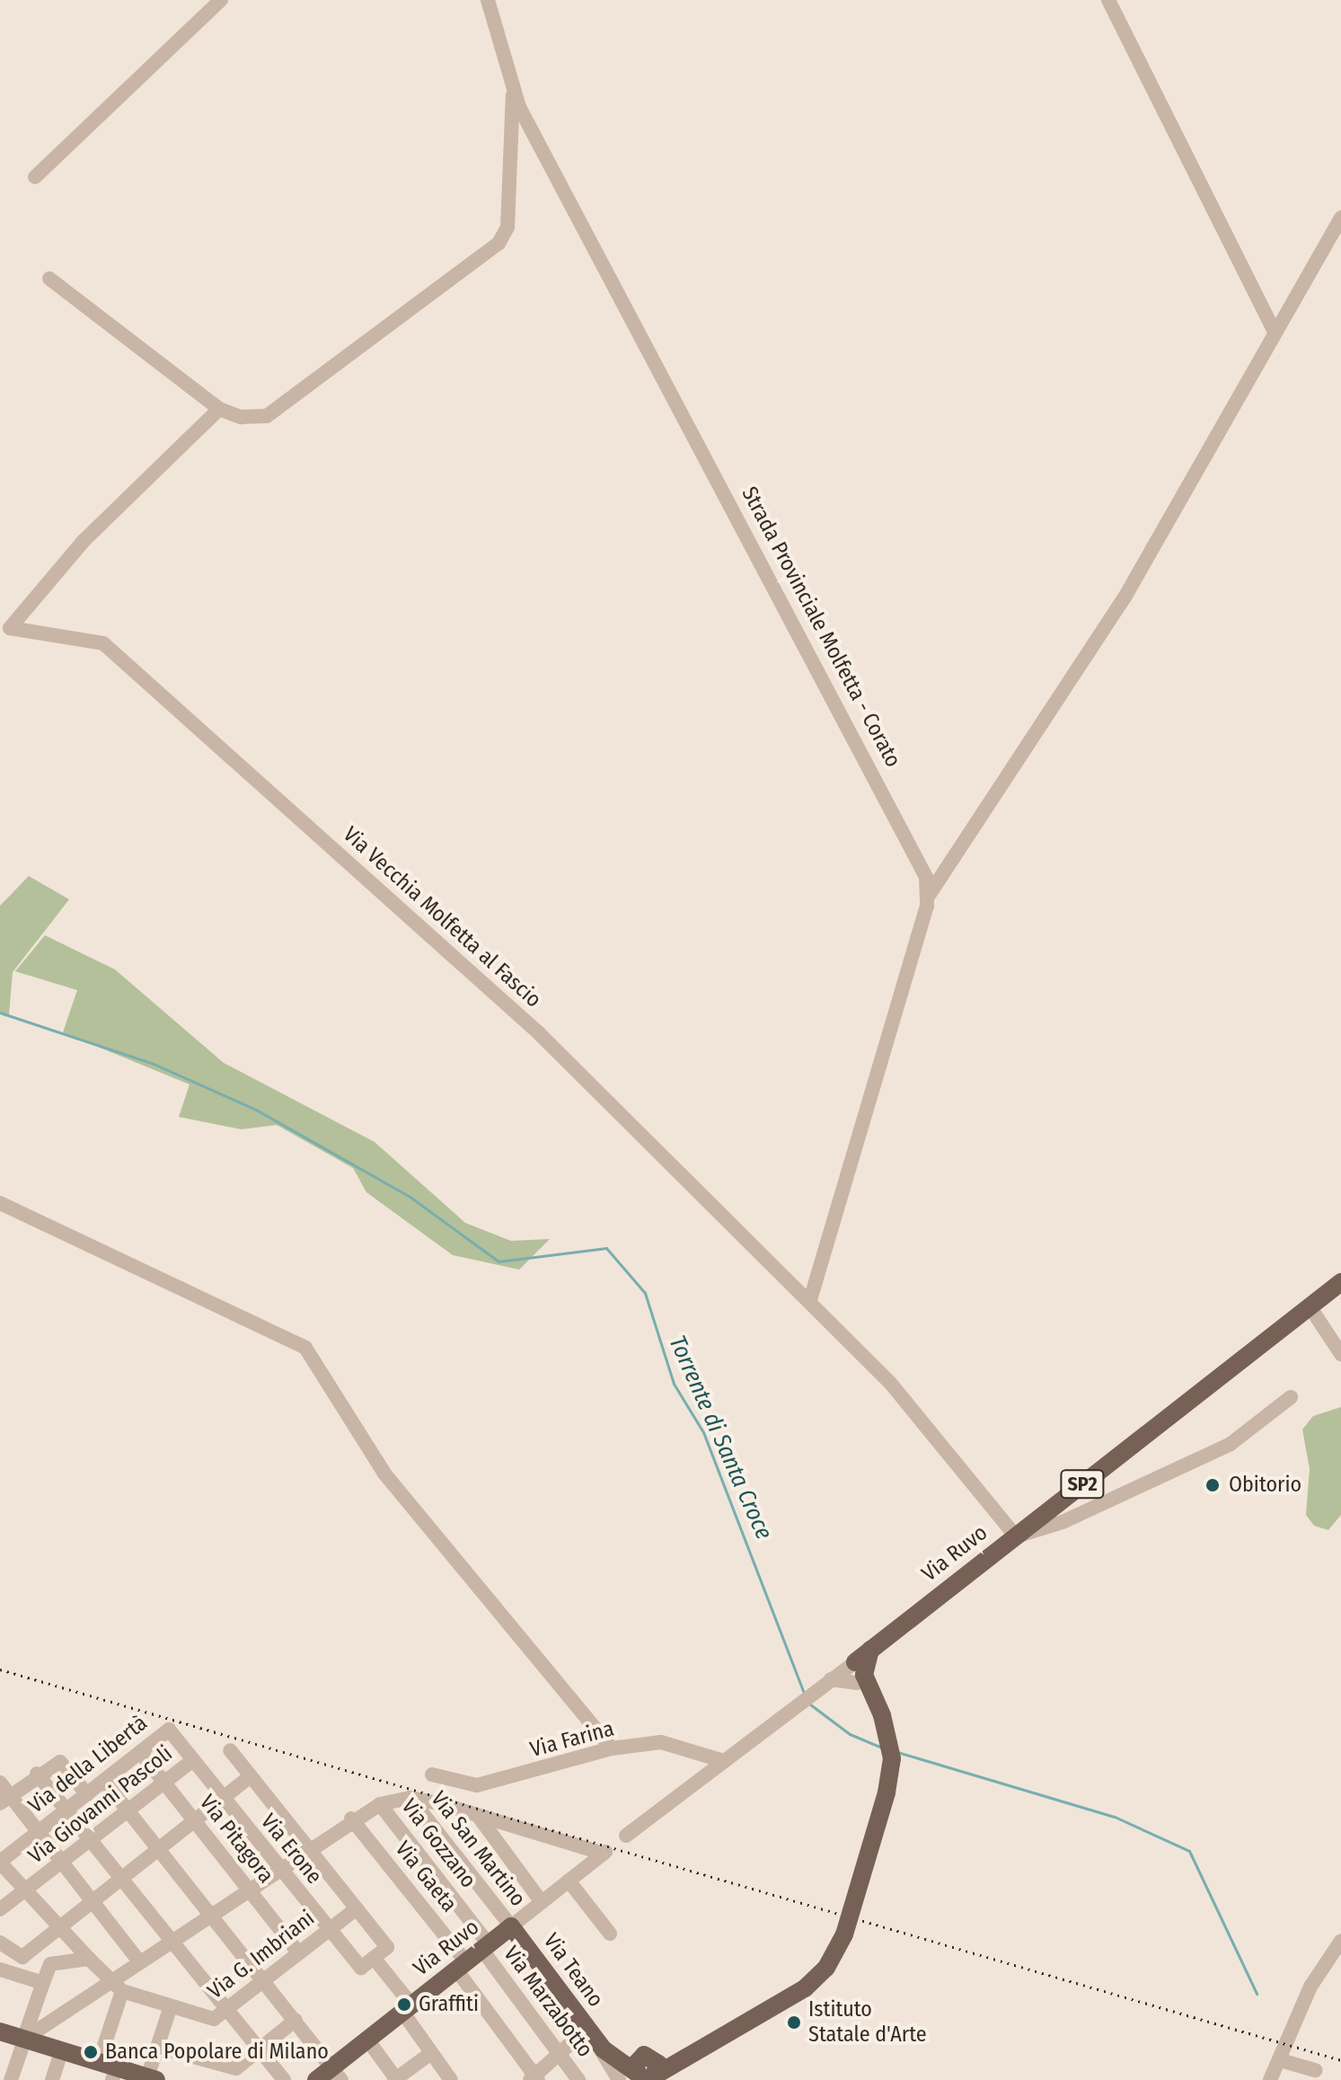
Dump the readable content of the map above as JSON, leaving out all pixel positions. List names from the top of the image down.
{
  "streets": {
    "main road": ["SP2", "Via Ruvo", "Via Teano"],
    "street": [
      "Strada Provinciale Molfetta - Corato",
      "Via Vecchia Molfetta al Fascio",
      "Via Farina",
      "Via della Libertà",
      "Via Giovanni Pascoli",
      "Via Pitagora",
      "Via Gozzano",
      "Via Erone",
      "Via San Martino",
      "Via Gaeta",
      "Via G. Imbriani",
      "Via Marzabotto"
    ]
  },
  "crossings": [
    ["Via Vecchia Molfetta al Fascio", "Via Ruvo"],
    ["SP2", "Via Ruvo"],
    ["Via Ruvo", "Via Farina"],
    ["Via Ruvo", "Via Gozzano"],
    ["Via Ruvo", "Via San Martino"],
    ["Via Ruvo", "Via Gaeta"],
    ["Via Ruvo", "Via Teano"],
    ["Via Ruvo", "Via Marzabotto"],
    ["Via della Libertà", "Via Pitagora"],
    ["Via della Libertà", "Via Erone"],
    ["Via Giovanni Pascoli", "Via Pitagora"],
    ["Via Giovanni Pascoli", "Via Erone"],
    ["Via Pitagora", "Via G. Imbriani"],
    ["Via Gozzano", "Via Marzabotto"],
    ["Via Erone", "Via G. Imbriani"],
    ["Via San Martino", "Via Teano"]
  ],
  "water": ["Torrente di Santa Croce"],
  "places": [
    "Obitorio",
    "Graffiti",
    "Istituto Statale d'Arte",
    "Banca Popolare di Milano"
  ]
}
